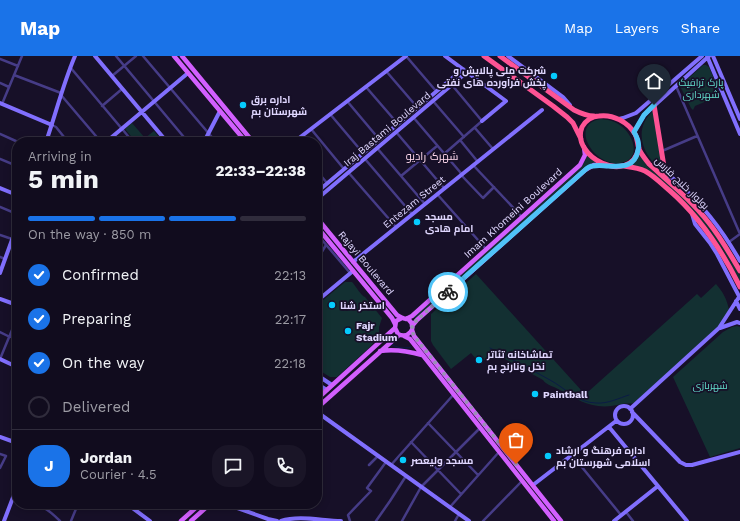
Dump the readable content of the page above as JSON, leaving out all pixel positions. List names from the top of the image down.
{
  "streets": {
    "highway": ["بولوار خلیج فارس"],
    "main road": ["Imam Khomeini Boulevard", "Rajayi Boulevard"],
    "street": ["Iraj Bastami Boulevard", "Entezam Street"]
  },
  "crossings": [
    ["بولوار خلیج فارس", "Imam Khomeini Boulevard"],
    ["Entezam Street", "Rajayi Boulevard"],
    ["Imam Khomeini Boulevard", "Rajayi Boulevard"]
  ],
  "districts": ["شهرک رادیو"],
  "parks": ["پارک ترافیک شهرداری", "شهربازی"],
  "places": [
    "شرکت ملی پالایش و پخش فرآورده های نفتی",
    "اداره برق شهرستان بم",
    "مسجد امام هادی",
    "استخر شنا",
    "Fajr Stadium",
    "تماشاخانه تئاتر نخل ونارنج بم",
    "Paintball",
    "اداره فرهنگ و ارشاد اسلامی شهرستان بم",
    "مسجد ولیعصر"
  ],
  "page": {
    "header": "Map",
    "nav": ["Map", "Layers", "Share"],
    "heading": ["5 min", "Arriving in", "22:33–22:38"],
    "panel": ["Jordan", "Courier · 4.5"],
    "bar": "On the way · 850 m",
    "list": [
      ["Confirmed", "22:13"],
      ["Preparing", "22:17"],
      ["On the way", "22:18"],
      "Delivered"
    ],
    "round": "J"
  }
}
